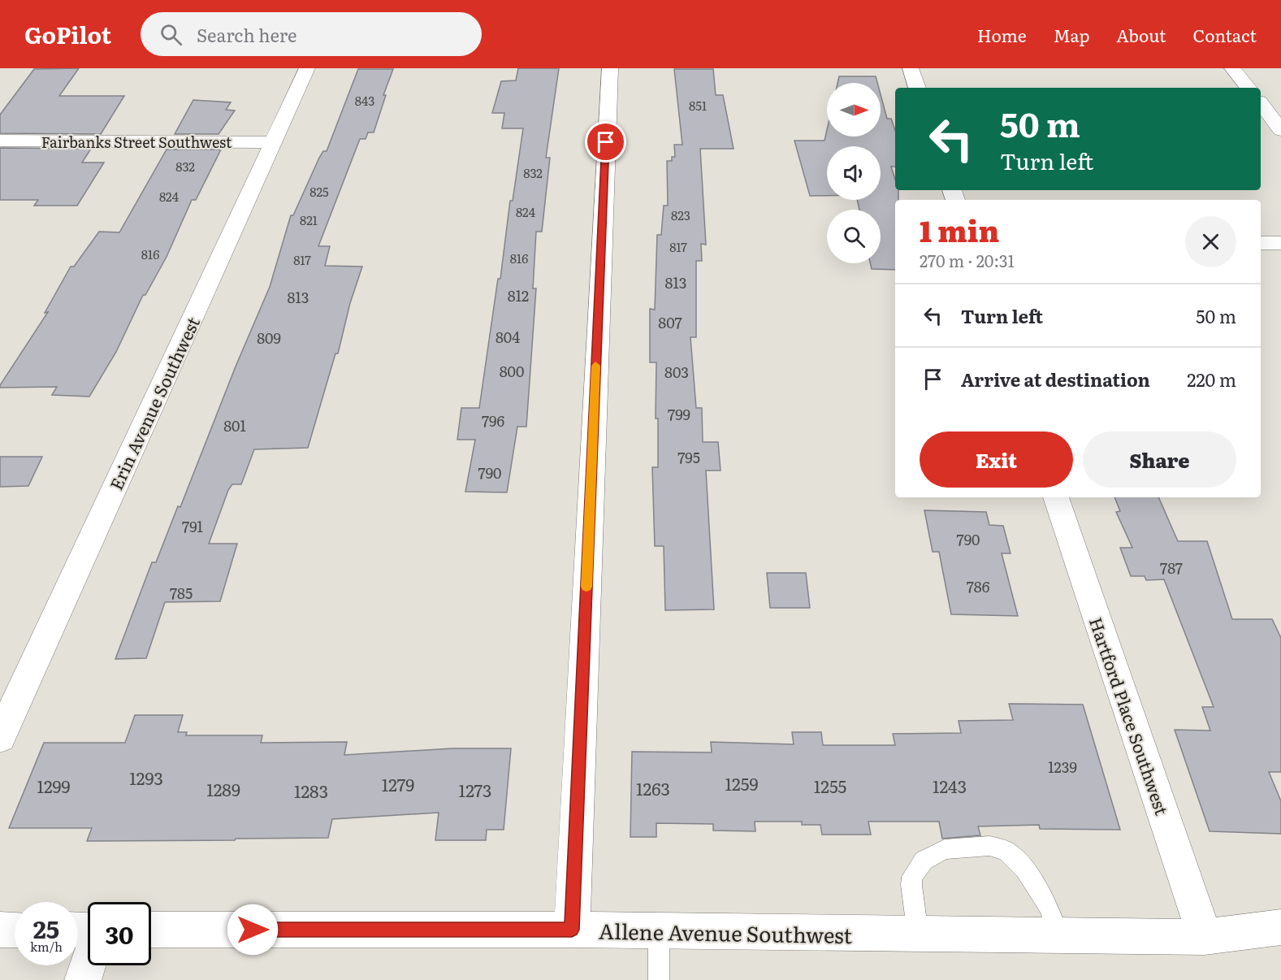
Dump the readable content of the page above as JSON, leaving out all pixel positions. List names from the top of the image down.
{
  "streets": {
    "street": [
      "Fairbanks Street Southwest",
      "Erin Avenue Southwest",
      "Hartford Place Southwest",
      "Allene Avenue Southwest"
    ]
  },
  "crossings": [
    ["Fairbanks Street Southwest", "Erin Avenue Southwest"],
    ["Hartford Place Southwest", "Allene Avenue Southwest"]
  ],
  "house_numbers": [
    "843",
    "851",
    "832",
    "832",
    "825",
    "824",
    "824",
    "823",
    "821",
    "817",
    "816",
    "816",
    "817",
    "813",
    "812",
    "813",
    "807",
    "804",
    "809",
    "800",
    "803",
    "799",
    "796",
    "801",
    "795",
    "790",
    "791",
    "790",
    "787",
    "786",
    "785",
    "1239",
    "1293",
    "1259",
    "1279",
    "1299",
    "1255",
    "1243",
    "1263",
    "1289",
    "1273",
    "1283"
  ],
  "north": "right",
  "page": {
    "header": "GoPilot",
    "search": "Search here",
    "nav": [
      "Home",
      "Map",
      "About",
      "Contact"
    ],
    "turn": ["50 m", "Turn left"],
    "heading": ["1 min", "270 m · 20:31"],
    "list": [
      {
        "name": "Turn left",
        "value": "50 m"
      },
      {
        "name": "Arrive at destination",
        "value": "220 m"
      }
    ],
    "buttons": ["Exit", "Share"],
    "speed": "25 km/h",
    "limit": "30"
  }
}
